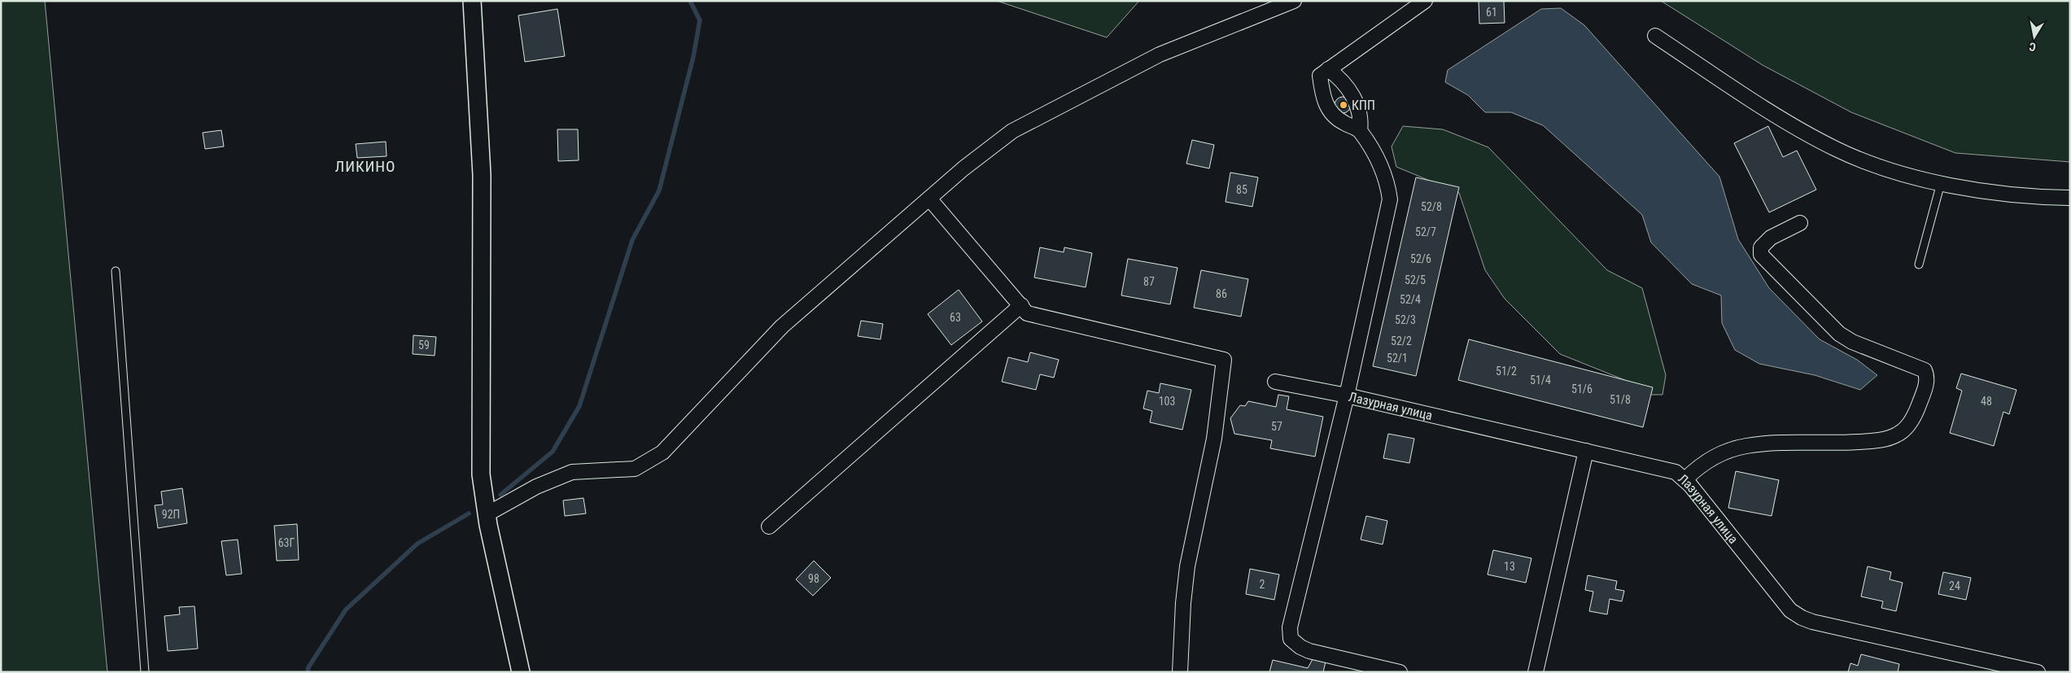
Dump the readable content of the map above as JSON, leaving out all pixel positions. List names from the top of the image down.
{
  "streets": {
    "street": ["Лазурная улица"]
  },
  "districts": ["ЛИКИНО"],
  "places": ["КПП"],
  "house_numbers": [
    "61",
    "85",
    "52/8",
    "52/7",
    "52/6",
    "52/5",
    "87",
    "86",
    "52/4",
    "63",
    "52/3",
    "52/2",
    "59",
    "52/1",
    "51/2",
    "51/4",
    "51/6",
    "51/8",
    "103",
    "48",
    "57",
    "92П",
    "63Г",
    "13",
    "98",
    "2",
    "24"
  ],
  "north": "bottom"
}
